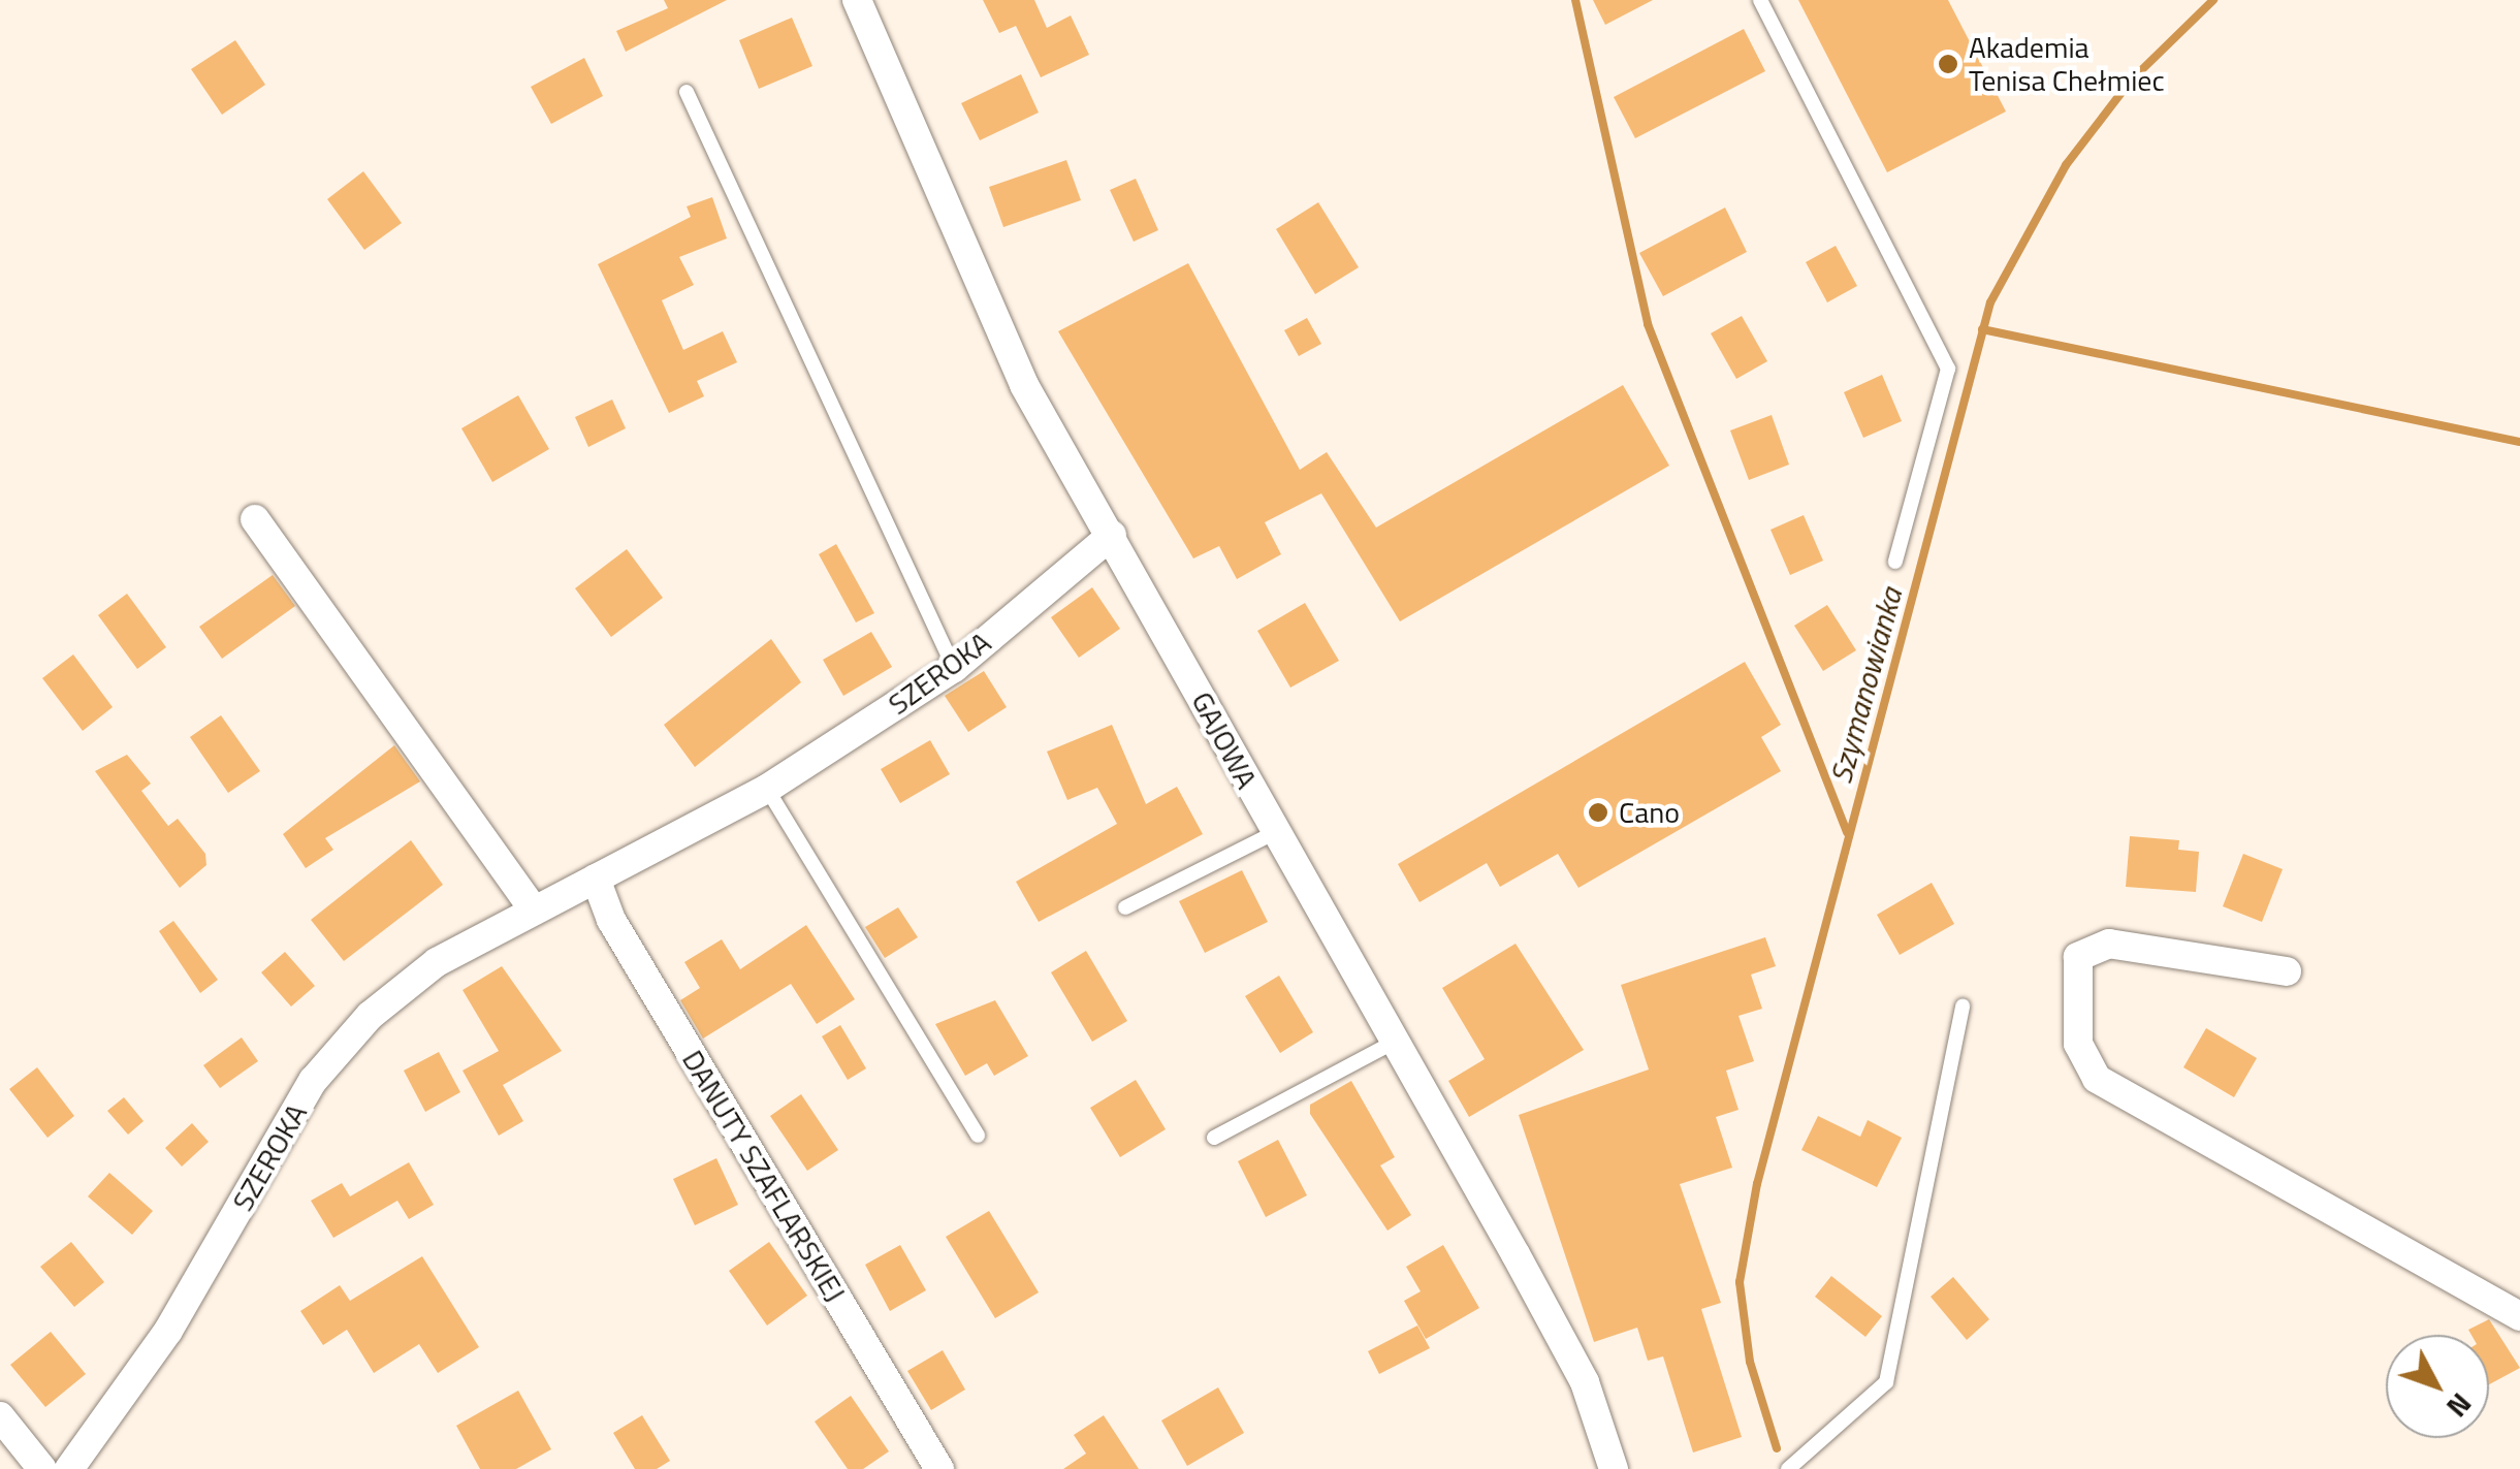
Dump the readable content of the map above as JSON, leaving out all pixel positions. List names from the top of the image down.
{
  "streets": {
    "street": ["SZEROKA", "GAJOWA", "DANUTY SZAFLARSKIEJ"]
  },
  "crossings": [
    ["SZEROKA", "GAJOWA"],
    ["SZEROKA", "DANUTY SZAFLARSKIEJ"]
  ],
  "water": ["Szymanowianka"],
  "places": ["Akademia Tenisa Chełmiec", "Cano"],
  "north": "bottom right"
}
